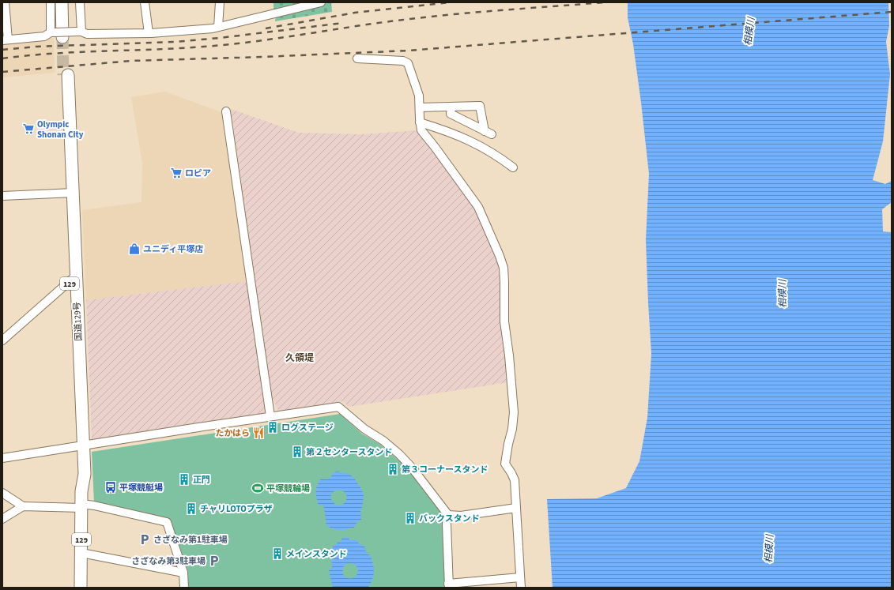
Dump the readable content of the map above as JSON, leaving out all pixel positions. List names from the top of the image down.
{
  "streets": {
    "highway": ["129", "国道129号"]
  },
  "districts": ["久領堤"],
  "water": ["相模川"],
  "places": {
    "supermarket": ["Olympic Shonan City", "ロピア"],
    "shop": ["ユニディ平塚店"],
    "building": [
      "ログステージ",
      "第２センタースタンド",
      "第３コーナースタンド",
      "正門",
      "チャリLOTOプラザ",
      "バックスタンド",
      "メインスタンド"
    ],
    "restaurant": ["たかはら"],
    "bus stop": ["平塚競艇場"],
    "sports": ["平塚競輪場"],
    "parking": ["さざなみ第1駐車場", "さざなみ第3駐車場"]
  }
}
